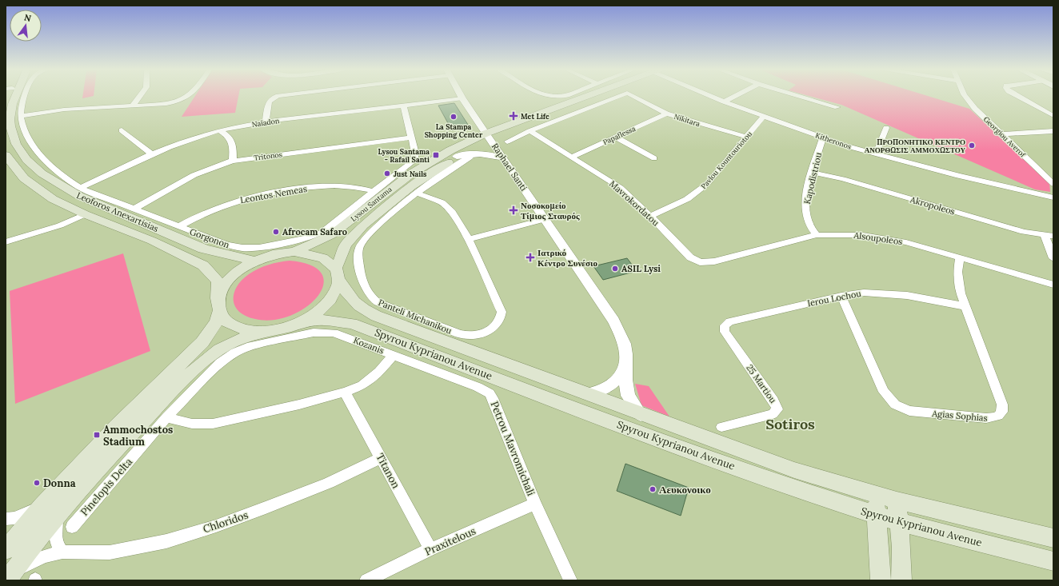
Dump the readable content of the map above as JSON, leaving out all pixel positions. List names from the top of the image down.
{
  "streets": {
    "main road": ["Lysou Santama", "Leoforos Anexartisias", "Spyrou Kyprianou Avenue"],
    "street": [
      "Nikitara",
      "Naïadon",
      "Papaflessa",
      "Georgiou Averof",
      "Kitheronos",
      "Tritonos",
      "Pavlou Kountouriotou",
      "Raphael Santi",
      "Kapodistriou",
      "Leontos Nemeas",
      "Mavrokordatou",
      "Akropoleos",
      "Gorgonon",
      "Alsoupoleos",
      "Ierou Lochou",
      "Panteli Michanikou",
      "Kozanis",
      "25 Martiou",
      "Agias Sophias",
      "Petrou Mavromichali",
      "Titanon",
      "Pinelopis Delta",
      "Chloridos",
      "Praxitelous"
    ]
  },
  "crossings": [
    ["Nikitara", "Papaflessa"],
    ["Nikitara", "Pavlou Kountouriotou"],
    ["Nikitara", "Mavrokordatou"],
    ["Naïadon", "Raphael Santi"],
    ["Naïadon", "Gorgonon"],
    ["Papaflessa", "Mavrokordatou"],
    ["Kitheronos", "Pavlou Kountouriotou"],
    ["Kitheronos", "Kapodistriou"],
    ["Tritonos", "Gorgonon"],
    ["Pavlou Kountouriotou", "Mavrokordatou"],
    ["Raphael Santi", "Lysou Santama"],
    ["Raphael Santi", "Spyrou Kyprianou Avenue"],
    ["Kapodistriou", "Akropoleos"],
    ["Kapodistriou", "Alsoupoleos"],
    ["Leontos Nemeas", "Gorgonon"],
    ["Mavrokordatou", "Alsoupoleos"],
    ["Lysou Santama", "Leoforos Anexartisias"],
    ["Lysou Santama", "Spyrou Kyprianou Avenue"],
    ["Leoforos Anexartisias", "Spyrou Kyprianou Avenue"],
    ["Alsoupoleos", "Agias Sophias"],
    ["Ierou Lochou", "25 Martiou"],
    ["Ierou Lochou", "Agias Sophias"],
    ["Kozanis", "Petrou Mavromichali"],
    ["Kozanis", "Titanon"],
    ["Kozanis", "Pinelopis Delta"],
    ["Petrou Mavromichali", "Praxitelous"],
    ["Titanon", "Chloridos"],
    ["Titanon", "Praxitelous"]
  ],
  "districts": ["Sotiros"],
  "places": {
    "health": ["Met Life", "Νοσοκομείο Τίμιος Σταυρός", "Ιατρικό Κέντρο Συνέσιο"],
    "other": [
      "La Stampa Shopping Center",
      "ΠΡΟΠΟΝΗΤΙΚΟ ΚΕΝΤΡΟ ΑΝΟΡΘΩΣΙΣ ΑΜΜΟΧΩΣΤΟΥ",
      "Just Nails",
      "Afrocam Safaro",
      "ASIL Lysi",
      "Donna",
      "Αευκονοικο"
    ],
    "transit": ["Lysou Santama - Rafail Santi", "Ammochostos Stadium"]
  },
  "north": "top"
}
